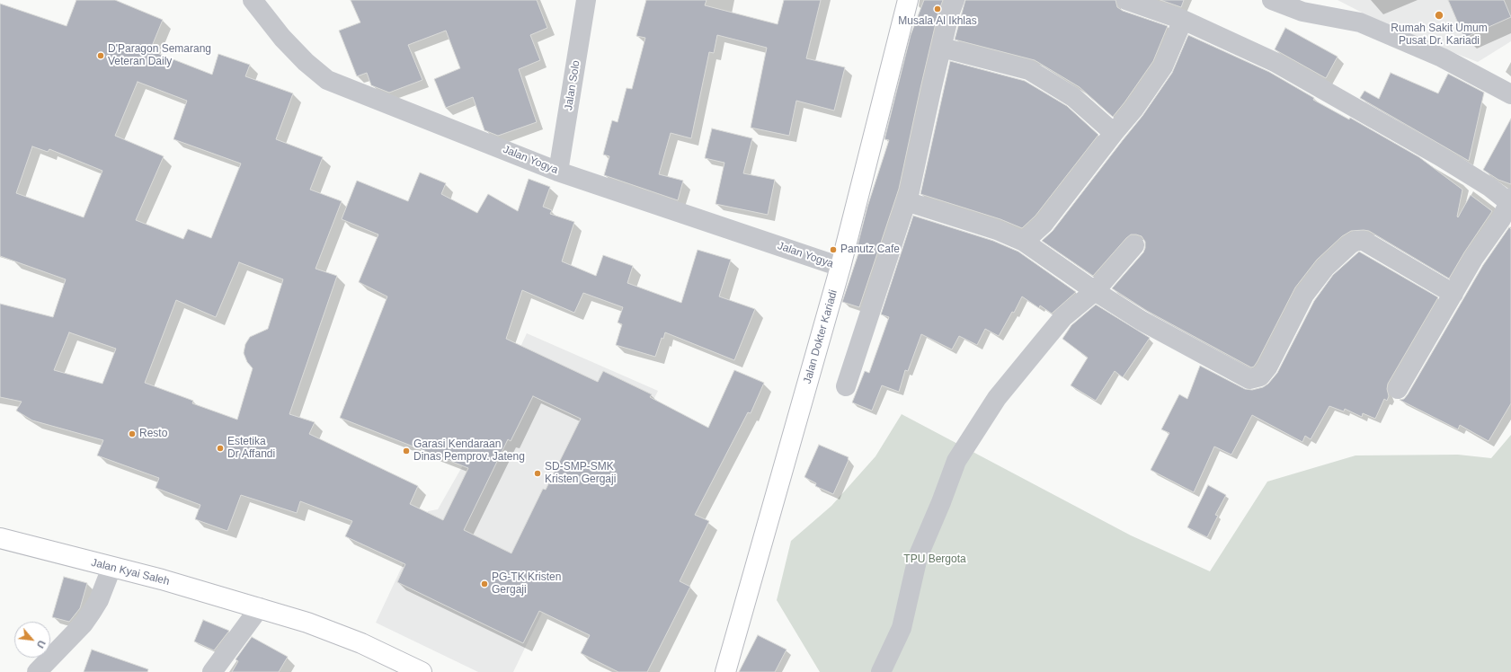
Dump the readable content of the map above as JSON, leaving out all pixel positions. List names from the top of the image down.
{
  "streets": {
    "main road": ["Jalan Dokter Kariadi", "Jalan Kyai Saleh"],
    "street": ["Jalan Solo", "Jalan Yogya"]
  },
  "crossings": [
    ["Jalan Solo", "Jalan Yogya"],
    ["Jalan Yogya", "Jalan Dokter Kariadi"]
  ],
  "parks": ["TPU Bergota"],
  "places": [
    "Musala Al Ikhlas",
    "Rumah Sakit Umum Pusat Dr. Kariadi",
    "D'Paragon Semarang Veteran Daily",
    "Panutz Cafe",
    "Resto",
    "Estetika Dr Affandi",
    "Garasi Kendaraan Dinas Pemprov. Jateng",
    "SD-SMP-SMK Kristen Gergaji",
    "PG-TK Kristen Gergaji"
  ],
  "north": "bottom right"
}
